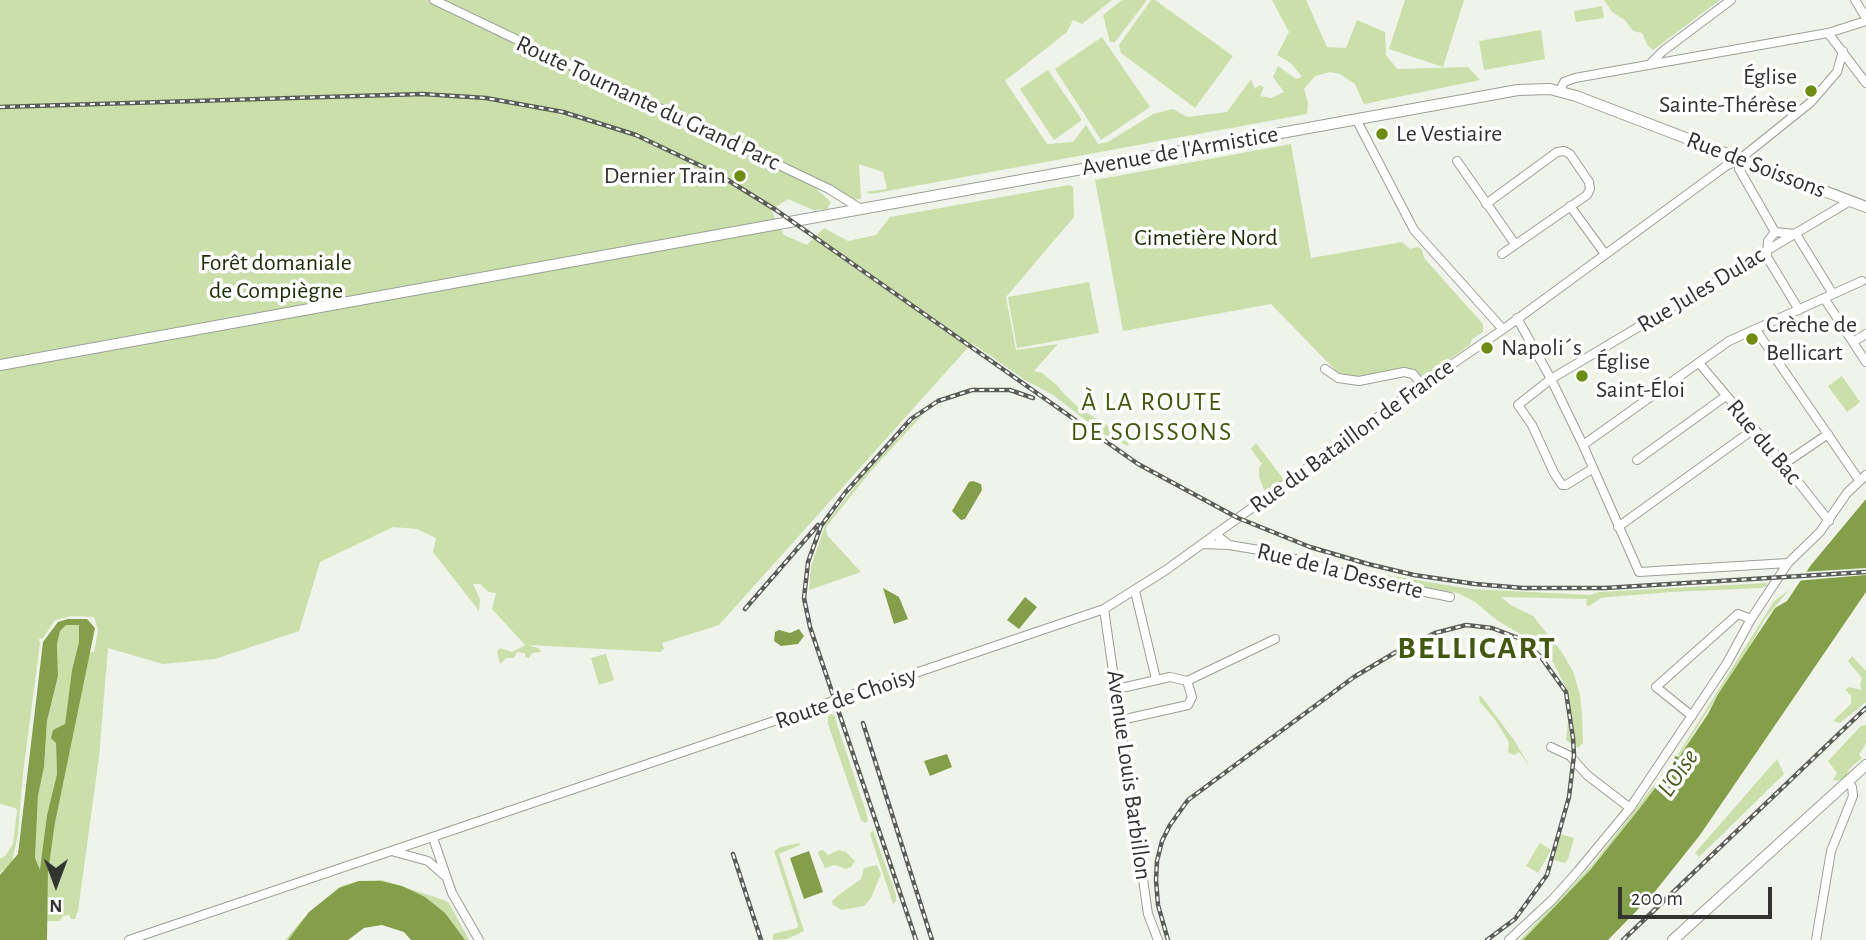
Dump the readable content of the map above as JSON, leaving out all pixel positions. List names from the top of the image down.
{
  "streets": {
    "main road": ["Avenue de l'Armistice", "Rue de Soissons"],
    "street": [
      "Route Tournante du Grand Parc",
      "Rue Jules Dulac",
      "Rue du Bataillon de France",
      "Rue du Bac",
      "Rue de la Desserte",
      "Route de Choisy",
      "Avenue Louis Barbillon"
    ]
  },
  "crossings": [
    ["Route Tournante du Grand Parc", "Avenue de l'Armistice"],
    ["Avenue de l'Armistice", "Rue de Soissons"],
    ["Rue de Soissons", "Rue Jules Dulac"],
    ["Rue de Soissons", "Rue du Bataillon de France"],
    ["Rue du Bataillon de France", "Route de Choisy"],
    ["Rue de la Desserte", "Route de Choisy"],
    ["Route de Choisy", "Avenue Louis Barbillon"]
  ],
  "districts": ["À LA ROUTE DE SOISSONS", "BELLICART"],
  "water": ["L'Oise"],
  "parks": ["Cimetière Nord", "Forêt domaniale de Compiègne"],
  "places": [
    "Église Sainte-Thérèse",
    "Le Vestiaire",
    "Dernier Train",
    "Crèche de Bellicart",
    "Napoli´s",
    "Église Saint-Éloi"
  ],
  "scale_bar": "200 m",
  "north": "bottom"
}
